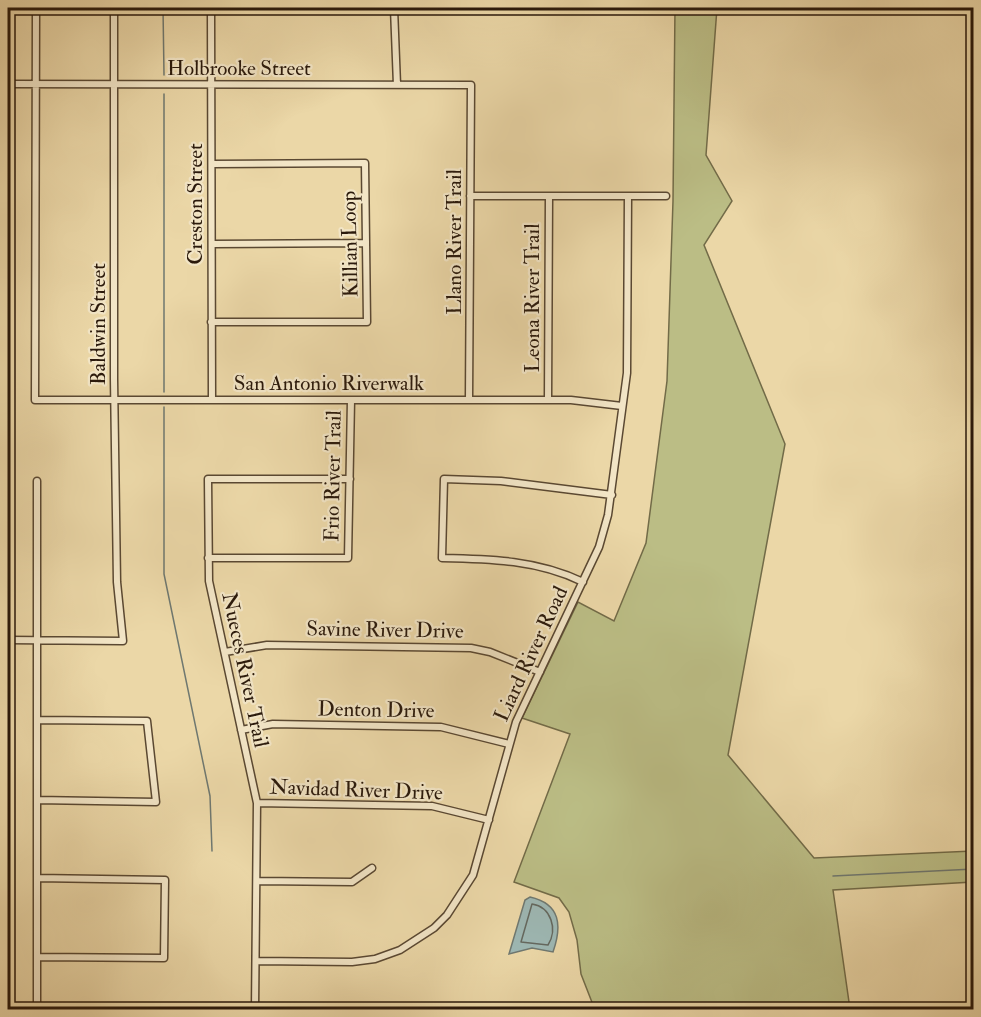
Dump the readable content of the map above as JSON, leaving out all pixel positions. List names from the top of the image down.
{
  "streets": {
    "street": [
      "Holbrooke Street",
      "Creston Street",
      "Llano River Trail",
      "Killian Loop",
      "Leona River Trail",
      "Baldwin Street",
      "San Antonio Riverwalk",
      "Frio River Trail",
      "Savine River Drive",
      "Liard River Road",
      "Nueces River Trail",
      "Denton Drive",
      "Navidad River Drive"
    ]
  },
  "crossings": [
    ["Holbrooke Street", "Creston Street"],
    ["Holbrooke Street", "Llano River Trail"],
    ["Holbrooke Street", "Baldwin Street"],
    ["Holbrooke Street", "San Antonio Riverwalk"],
    ["Creston Street", "Killian Loop"],
    ["Creston Street", "San Antonio Riverwalk"],
    ["Llano River Trail", "San Antonio Riverwalk"],
    ["Leona River Trail", "San Antonio Riverwalk"],
    ["Baldwin Street", "San Antonio Riverwalk"],
    ["San Antonio Riverwalk", "Frio River Trail"],
    ["San Antonio Riverwalk", "Liard River Road"],
    ["Frio River Trail", "Nueces River Trail"],
    ["Savine River Drive", "Liard River Road"],
    ["Savine River Drive", "Nueces River Trail"],
    ["Liard River Road", "Nueces River Trail"],
    ["Liard River Road", "Denton Drive"],
    ["Liard River Road", "Navidad River Drive"],
    ["Nueces River Trail", "Denton Drive"],
    ["Nueces River Trail", "Navidad River Drive"]
  ]
}
